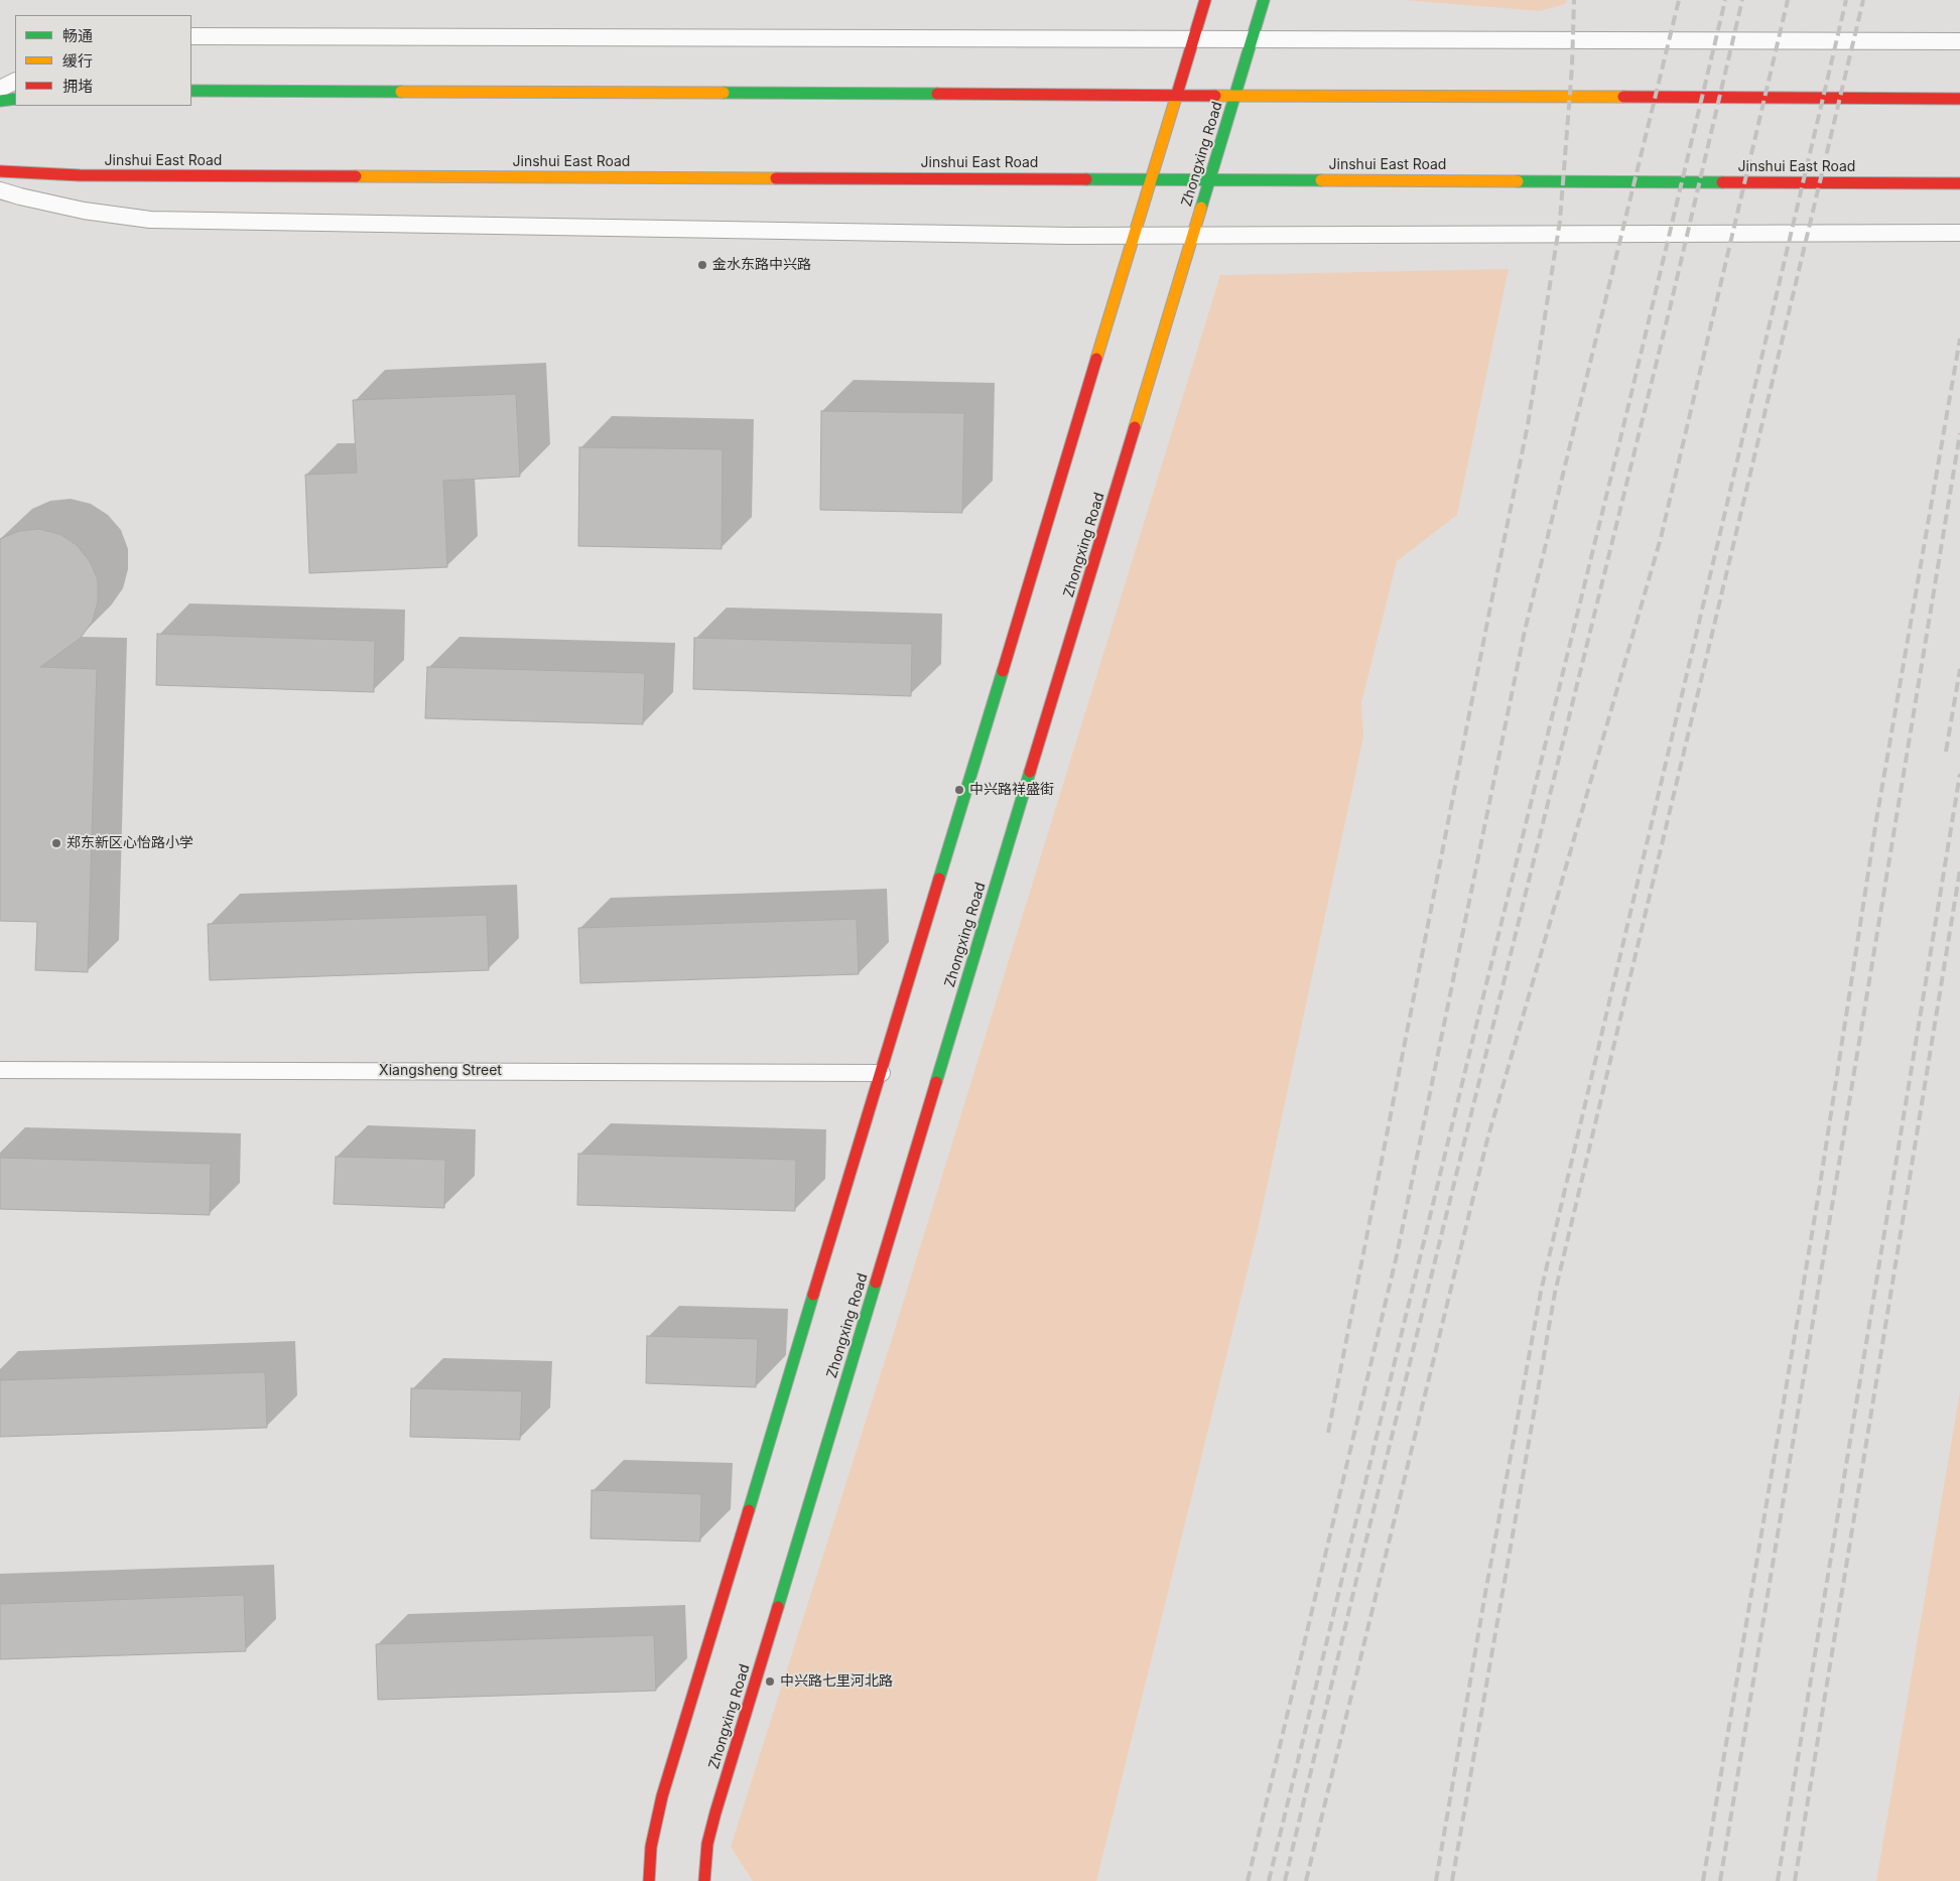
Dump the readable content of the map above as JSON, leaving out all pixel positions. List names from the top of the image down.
{
  "streets": {
    "street": ["Zhongxing Road", "Jinshui East Road", "Xiangsheng Street"]
  },
  "crossings": [
    ["Zhongxing Road", "Jinshui East Road"]
  ],
  "places": [
    "金水东路中兴路",
    "中兴路祥盛街",
    "郑东新区心怡路小学",
    "中兴路七里河北路"
  ],
  "legend": ["畅通", "缓行", "拥堵"]
}
